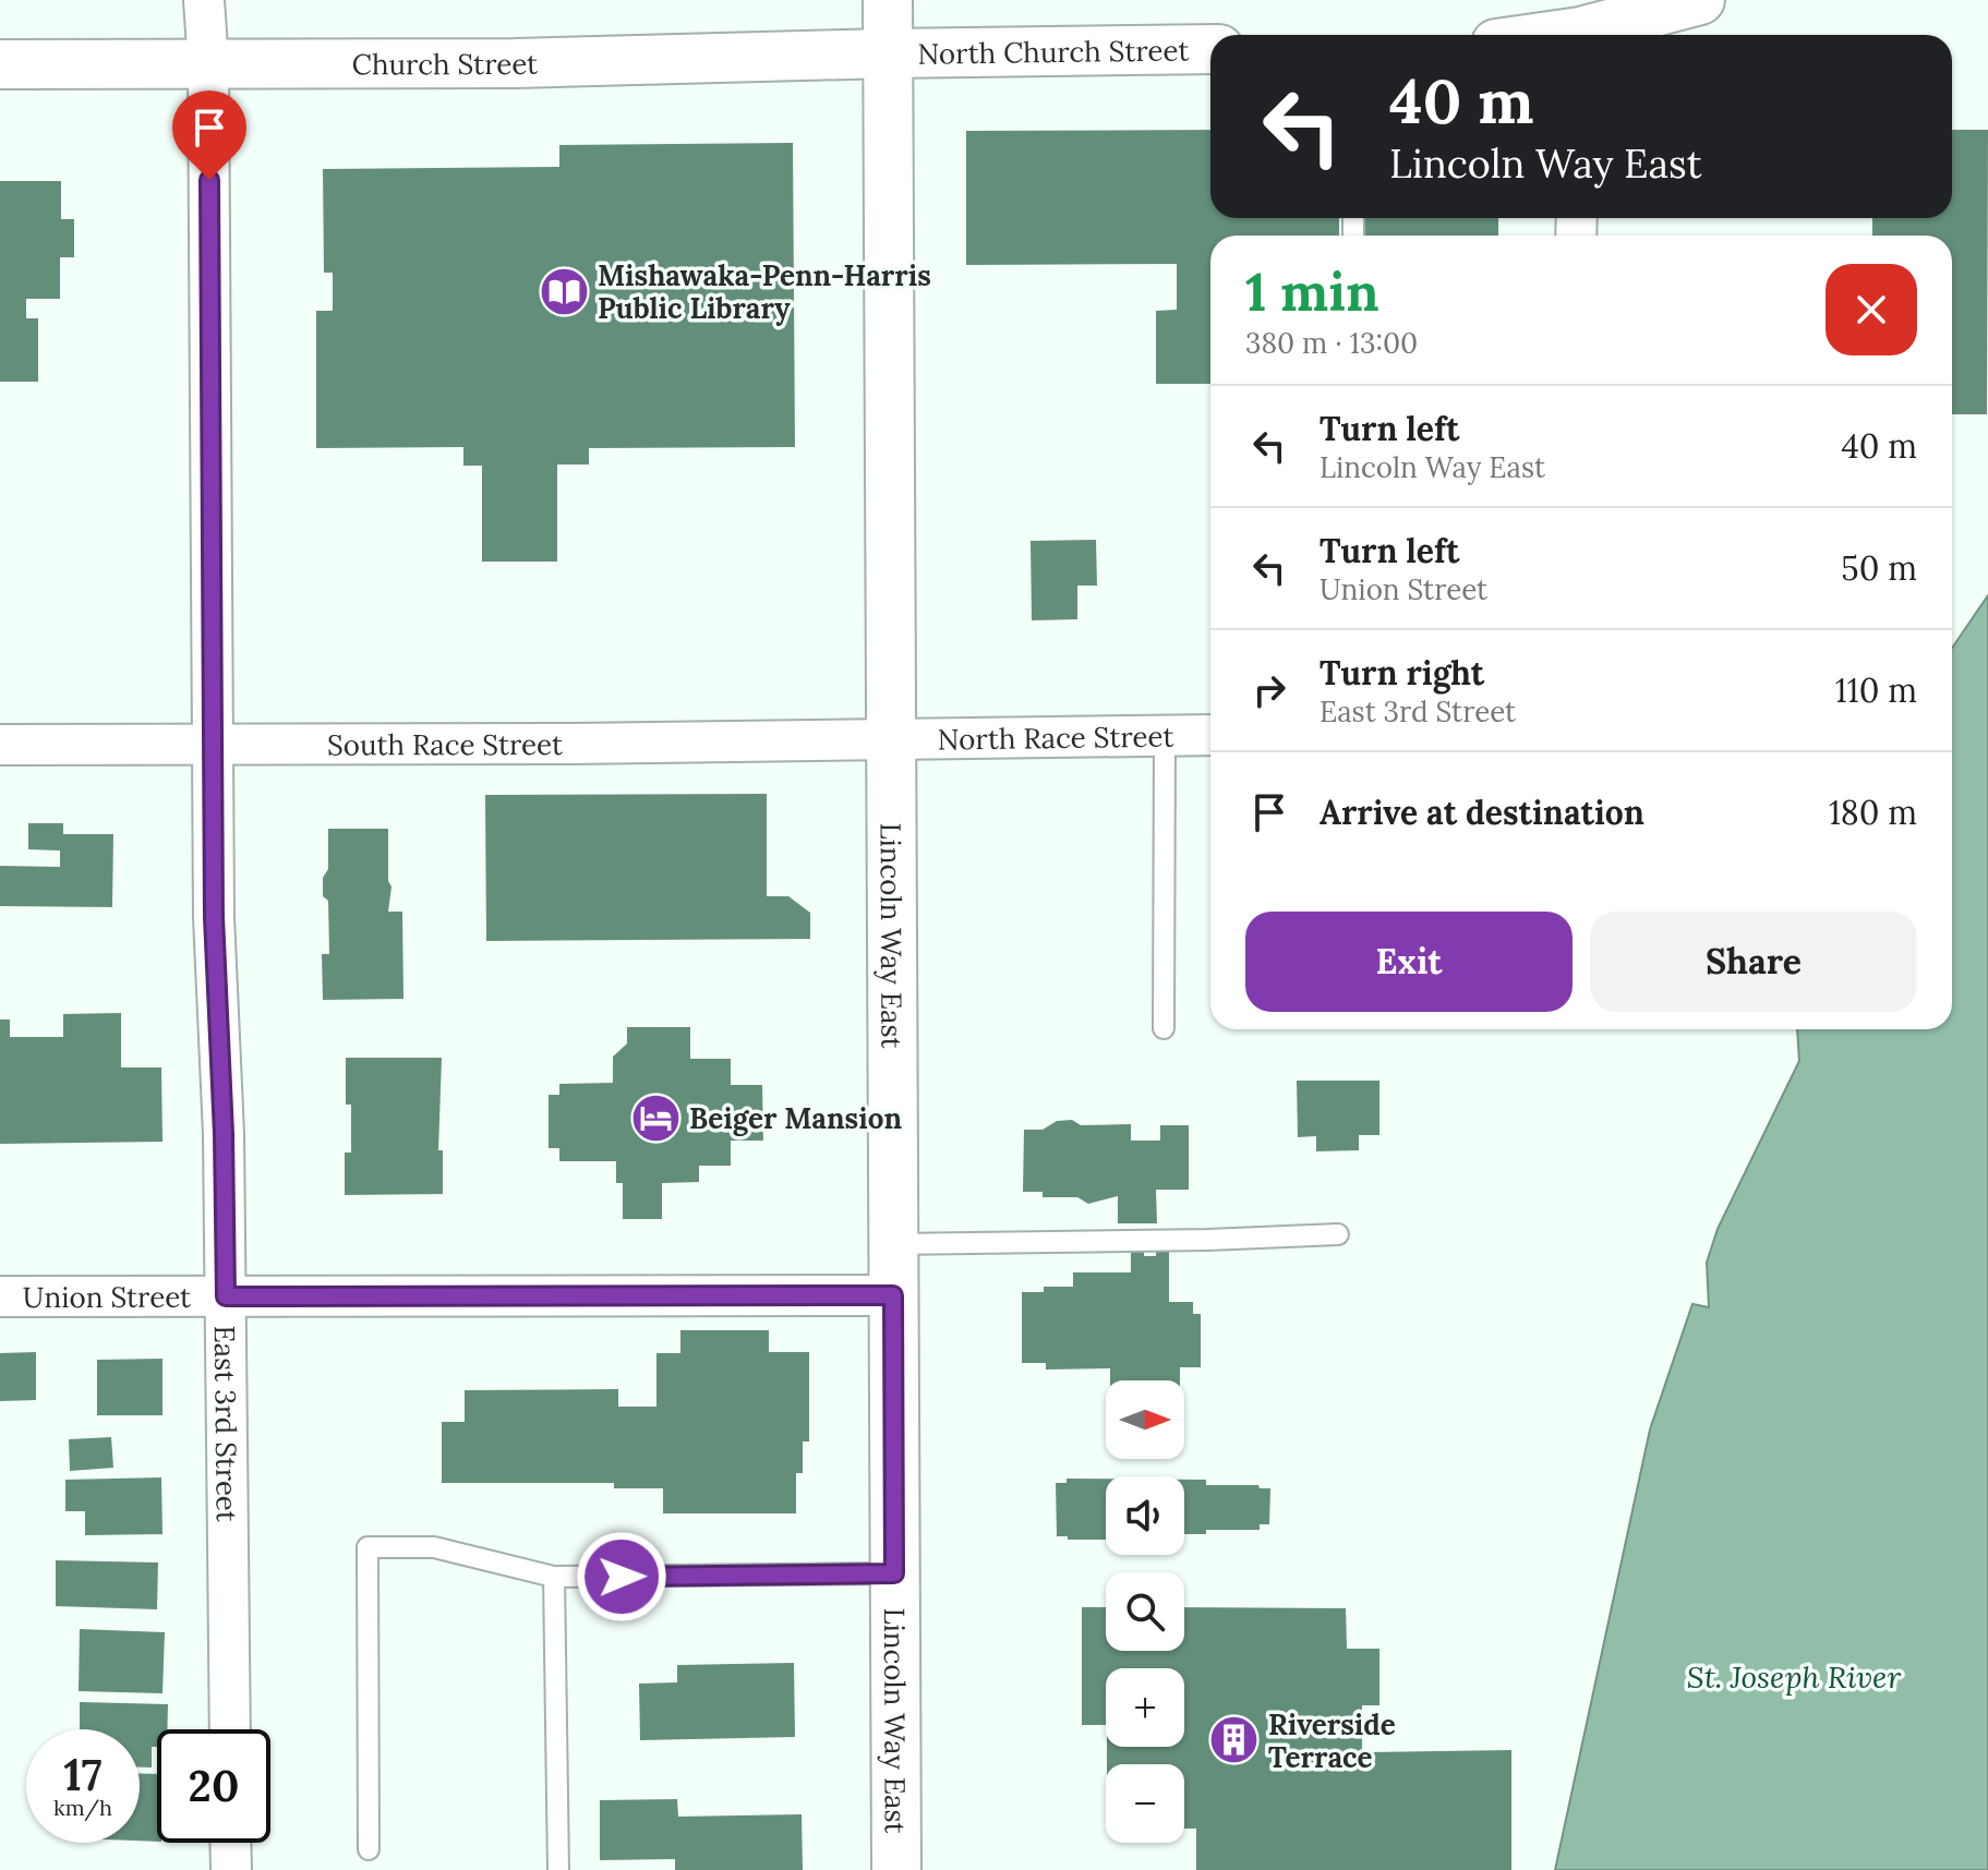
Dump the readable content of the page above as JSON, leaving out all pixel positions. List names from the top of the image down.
{
  "streets": {
    "main road": ["North Church Street", "Church Street", "Lincoln Way East"],
    "street": [
      "North Race Street",
      "South Race Street",
      "Union Street",
      "East 3rd Street"
    ]
  },
  "crossings": [
    ["North Church Street", "Church Street"],
    ["North Church Street", "Lincoln Way East"],
    ["Church Street", "Lincoln Way East"],
    ["Church Street", "East 3rd Street"],
    ["North Race Street", "South Race Street"],
    ["North Race Street", "Lincoln Way East"],
    ["South Race Street", "Lincoln Way East"],
    ["South Race Street", "East 3rd Street"],
    ["Lincoln Way East", "Union Street"],
    ["Union Street", "East 3rd Street"]
  ],
  "water": ["St. Joseph River"],
  "places": {
    "library": ["Mishawaka-Penn-Harris Public Library"],
    "hotel": ["Beiger Mansion"],
    "building": ["Riverside Terrace"]
  },
  "north": "right",
  "page": {
    "turn": ["40 m", "Lincoln Way East"],
    "heading": ["1 min", "380 m · 13:00"],
    "list": [
      {
        "name": "Turn left",
        "note": "Lincoln Way East",
        "value": "40 m"
      },
      {
        "name": "Turn left",
        "note": "Union Street",
        "value": "50 m"
      },
      {
        "name": "Turn right",
        "note": "East 3rd Street",
        "value": "110 m"
      },
      {
        "name": "Arrive at destination",
        "value": "180 m"
      }
    ],
    "buttons": ["Exit", "Share"],
    "map_buttons": ["+", "−"],
    "speed": "17 km/h",
    "limit": "20"
  }
}
